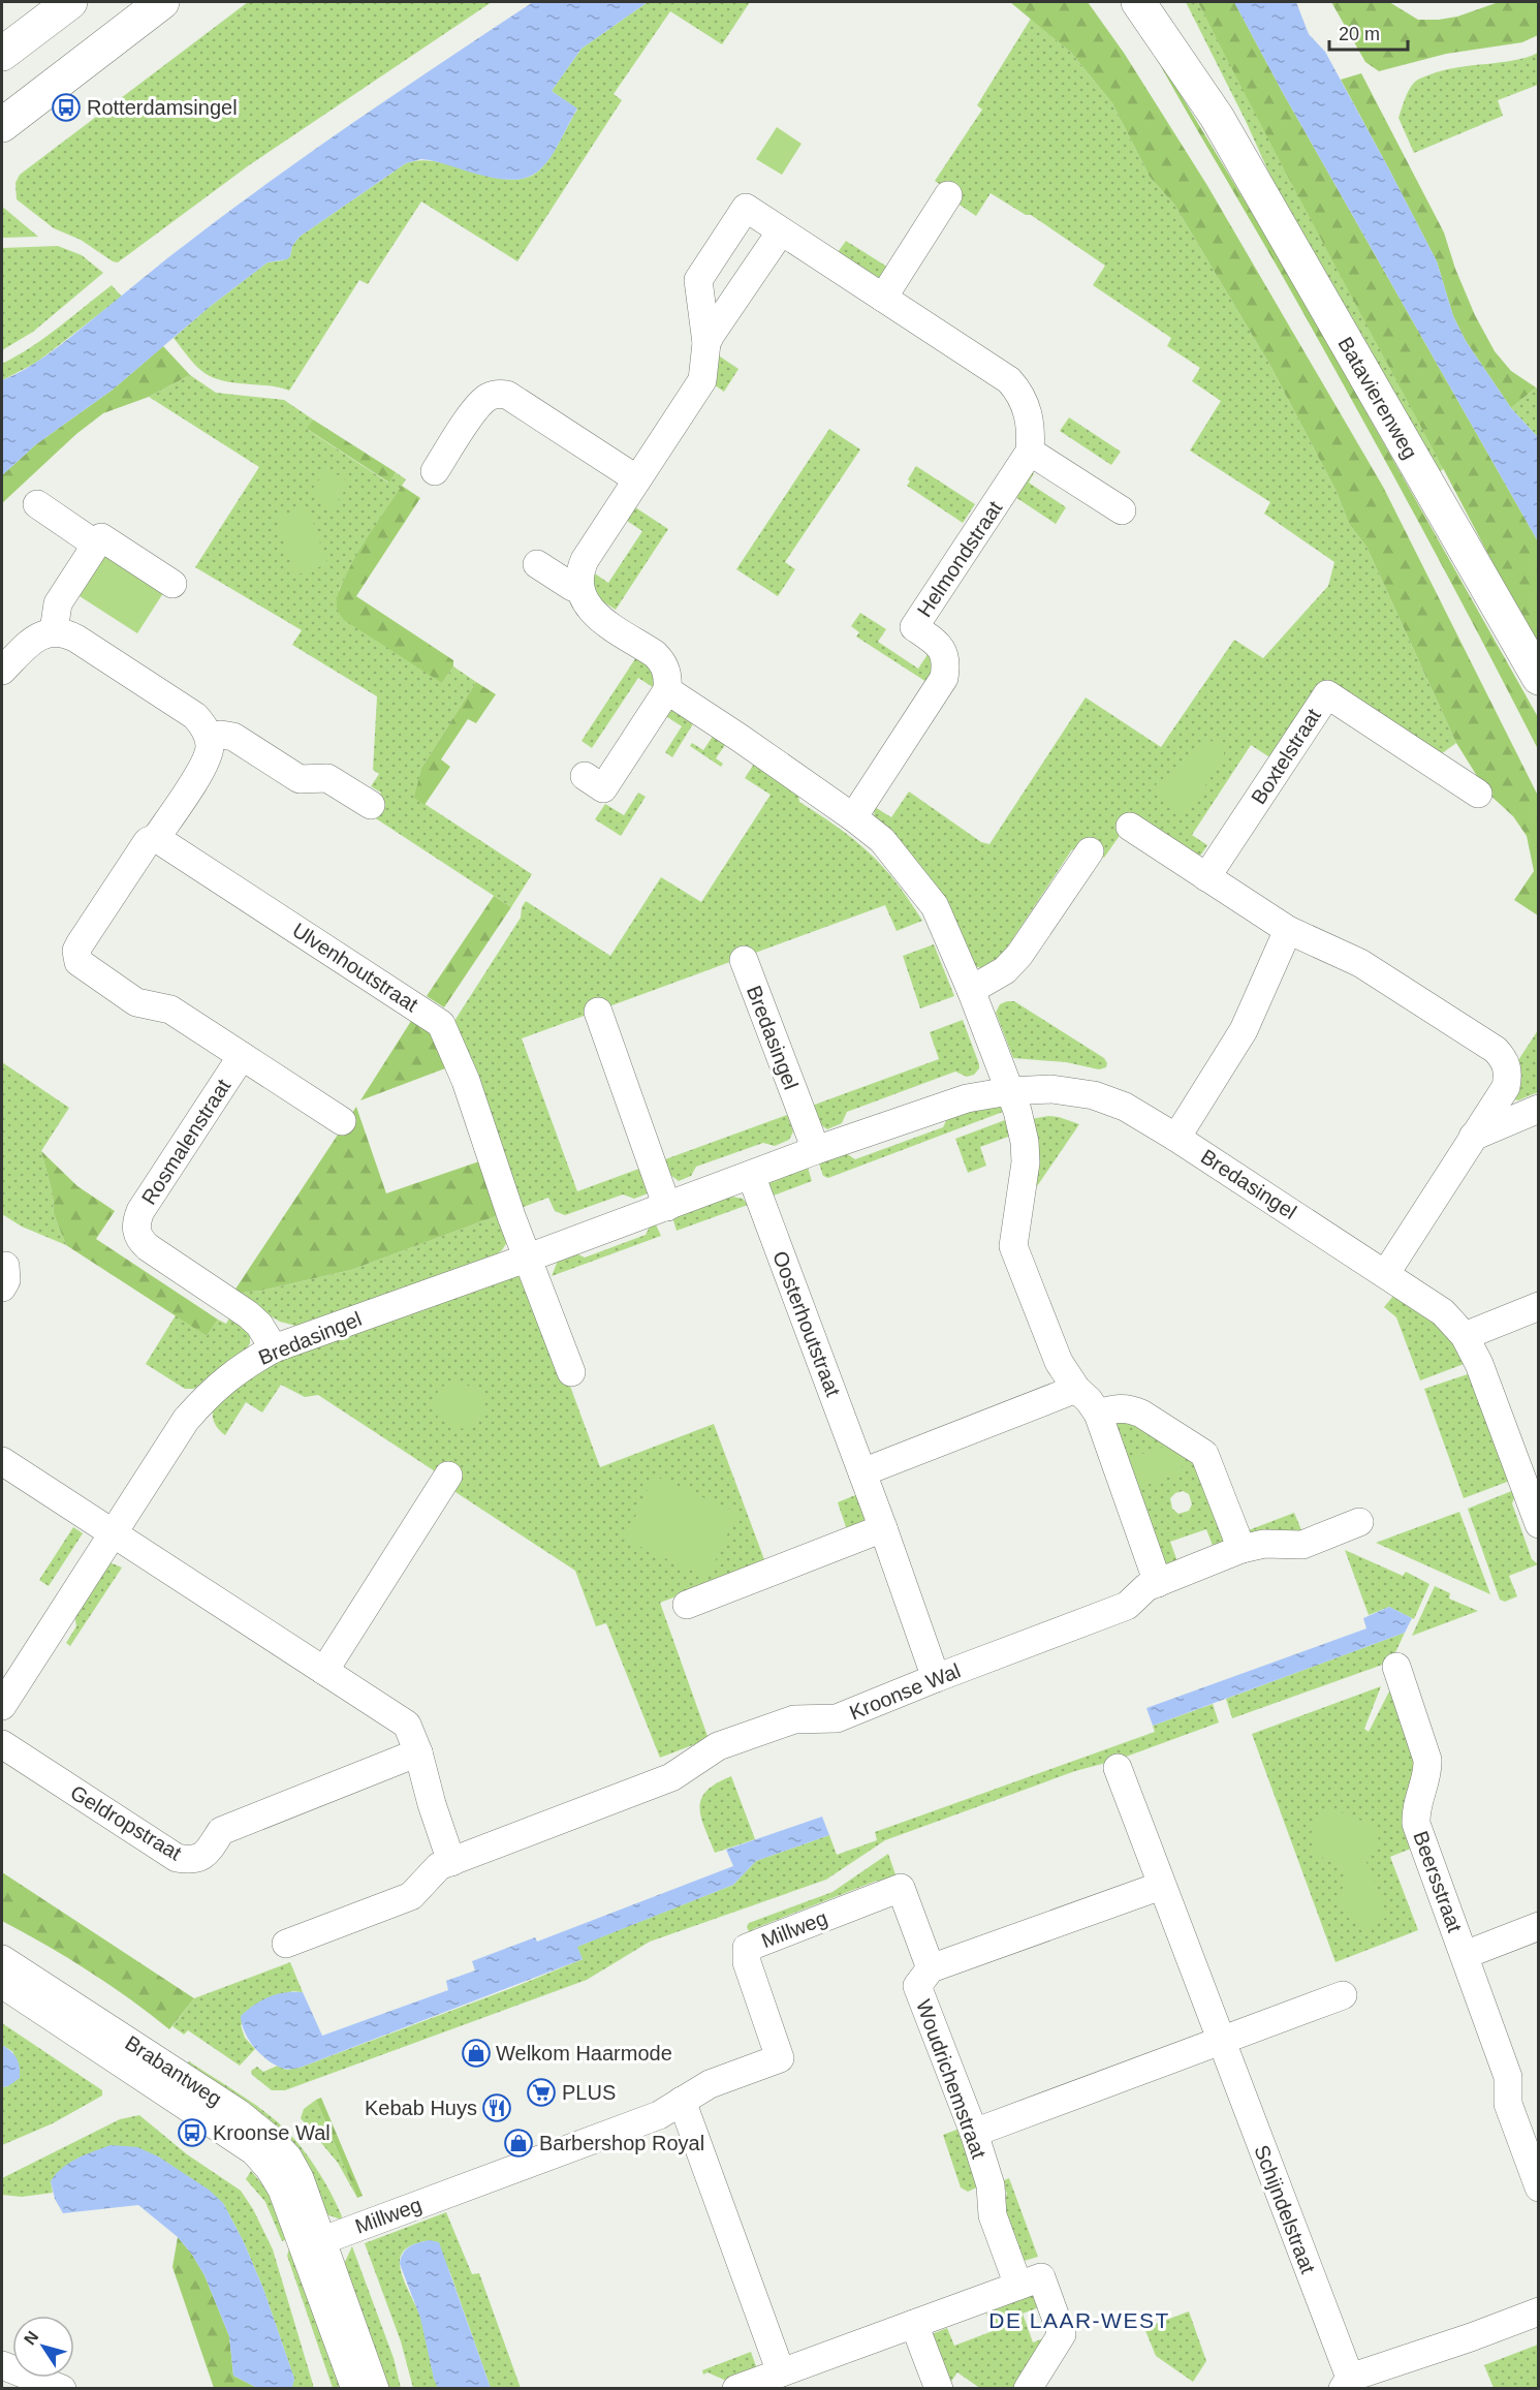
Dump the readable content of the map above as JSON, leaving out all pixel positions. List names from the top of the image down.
{
  "streets": {
    "main road": ["Batavierenweg"],
    "street": [
      "Helmondstraat",
      "Boxtelstraat",
      "Ulvenhoutstraat",
      "Bredasingel",
      "Rosmalenstraat",
      "Oosterhoutstraat",
      "Kroonse Wal",
      "Geldropstraat",
      "Beersstraat",
      "Millweg",
      "Brabantweg",
      "Woudrichemstraat",
      "Schijndelstraat"
    ]
  },
  "crossings": [
    ["Ulvenhoutstraat", "Bredasingel"],
    ["Ulvenhoutstraat", "Rosmalenstraat"],
    ["Bredasingel", "Rosmalenstraat"],
    ["Bredasingel", "Oosterhoutstraat"],
    ["Oosterhoutstraat", "Kroonse Wal"],
    ["Millweg", "Brabantweg"],
    ["Millweg", "Woudrichemstraat"],
    ["Woudrichemstraat", "Schijndelstraat"]
  ],
  "districts": ["DE LAAR-WEST"],
  "places": {
    "bus stop": ["Rotterdamsingel", "Kroonse Wal"],
    "shop": ["Welkom Haarmode", "Barbershop Royal"],
    "supermarket": ["PLUS"],
    "restaurant": ["Kebab Huys"]
  },
  "scale_bar": "20 m",
  "north": "top left"
}
